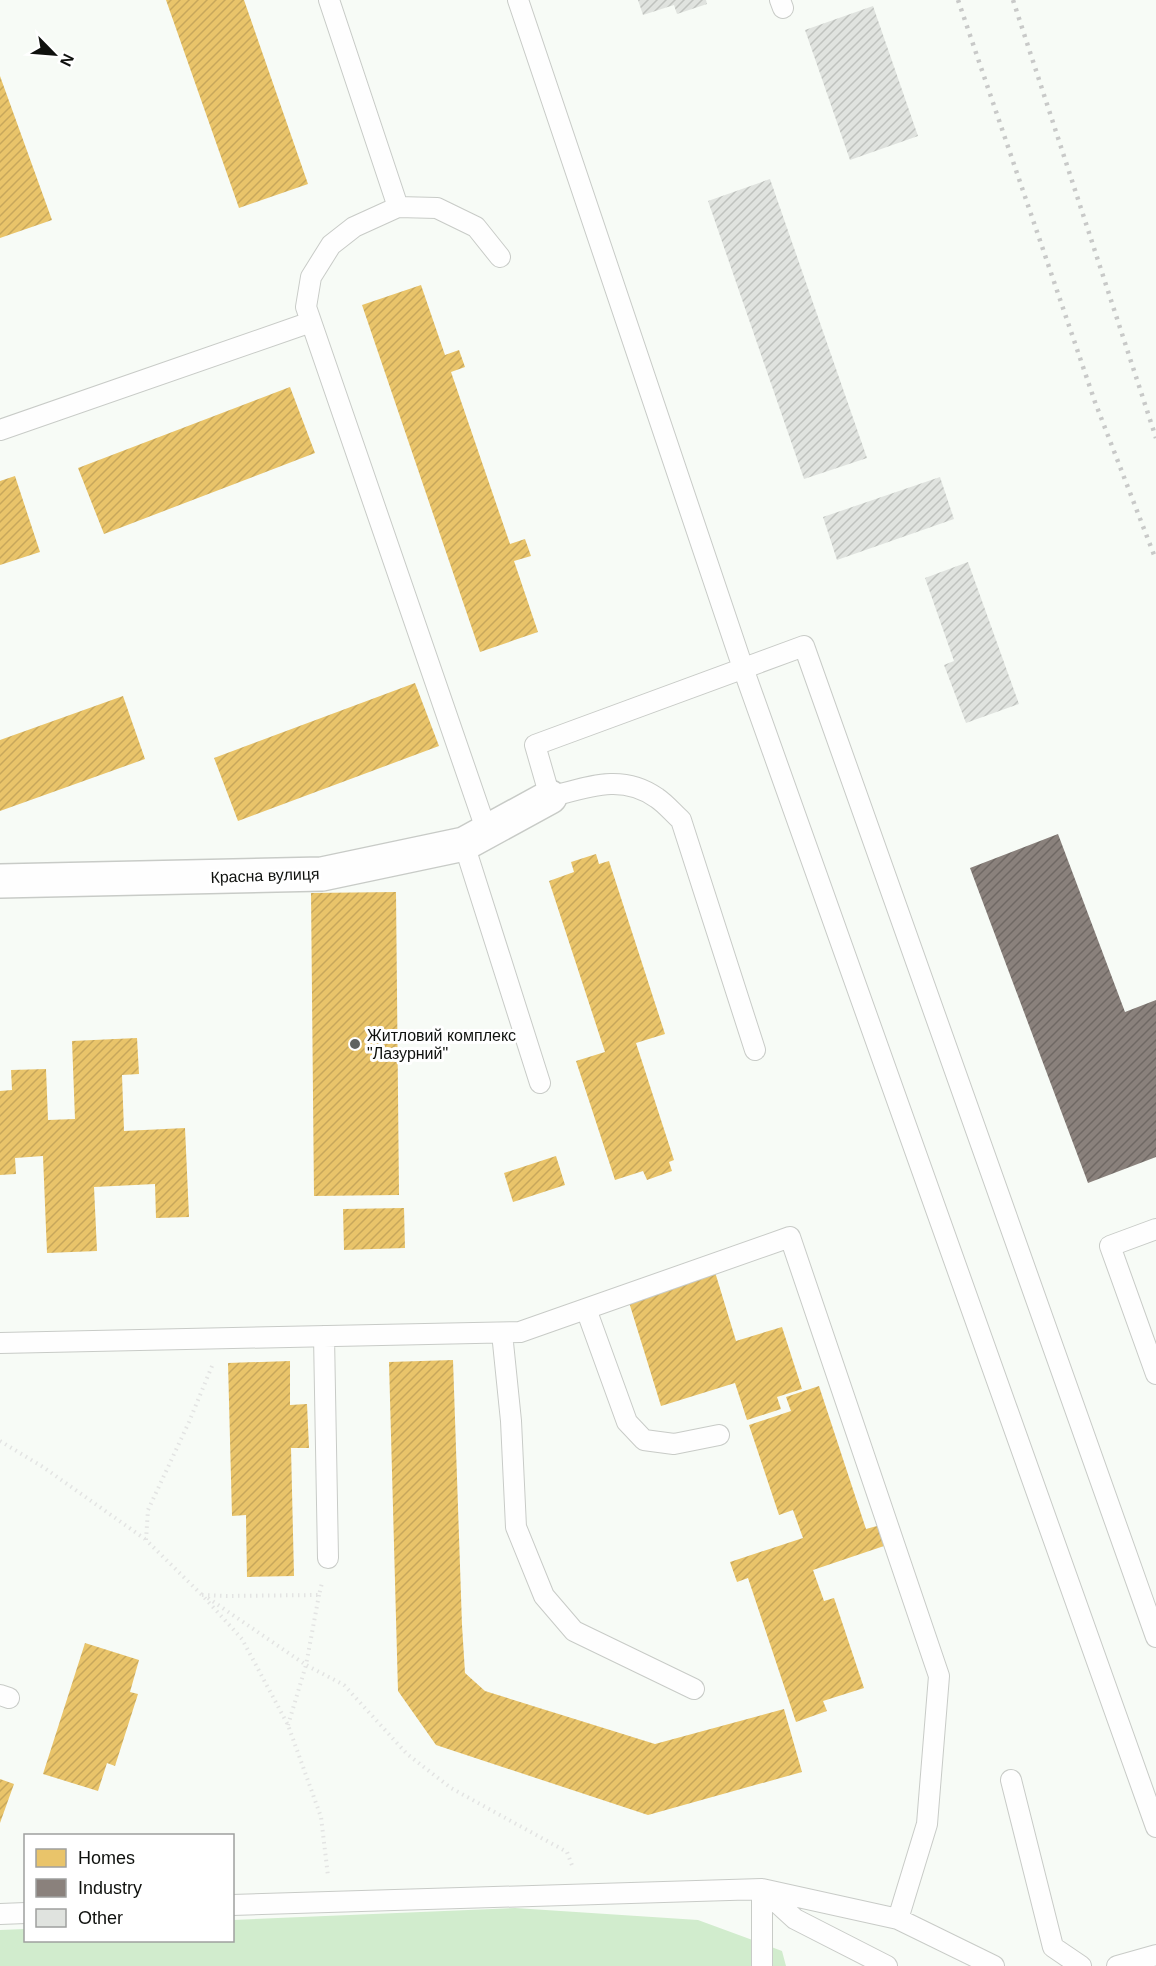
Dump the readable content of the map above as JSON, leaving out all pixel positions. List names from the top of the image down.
{
  "streets": {
    "street": ["Красна вулиця"]
  },
  "places": ["Житловий комплекс \"Лазурний\""],
  "legend": ["Homes", "Industry", "Other"],
  "north": "bottom right"
}
